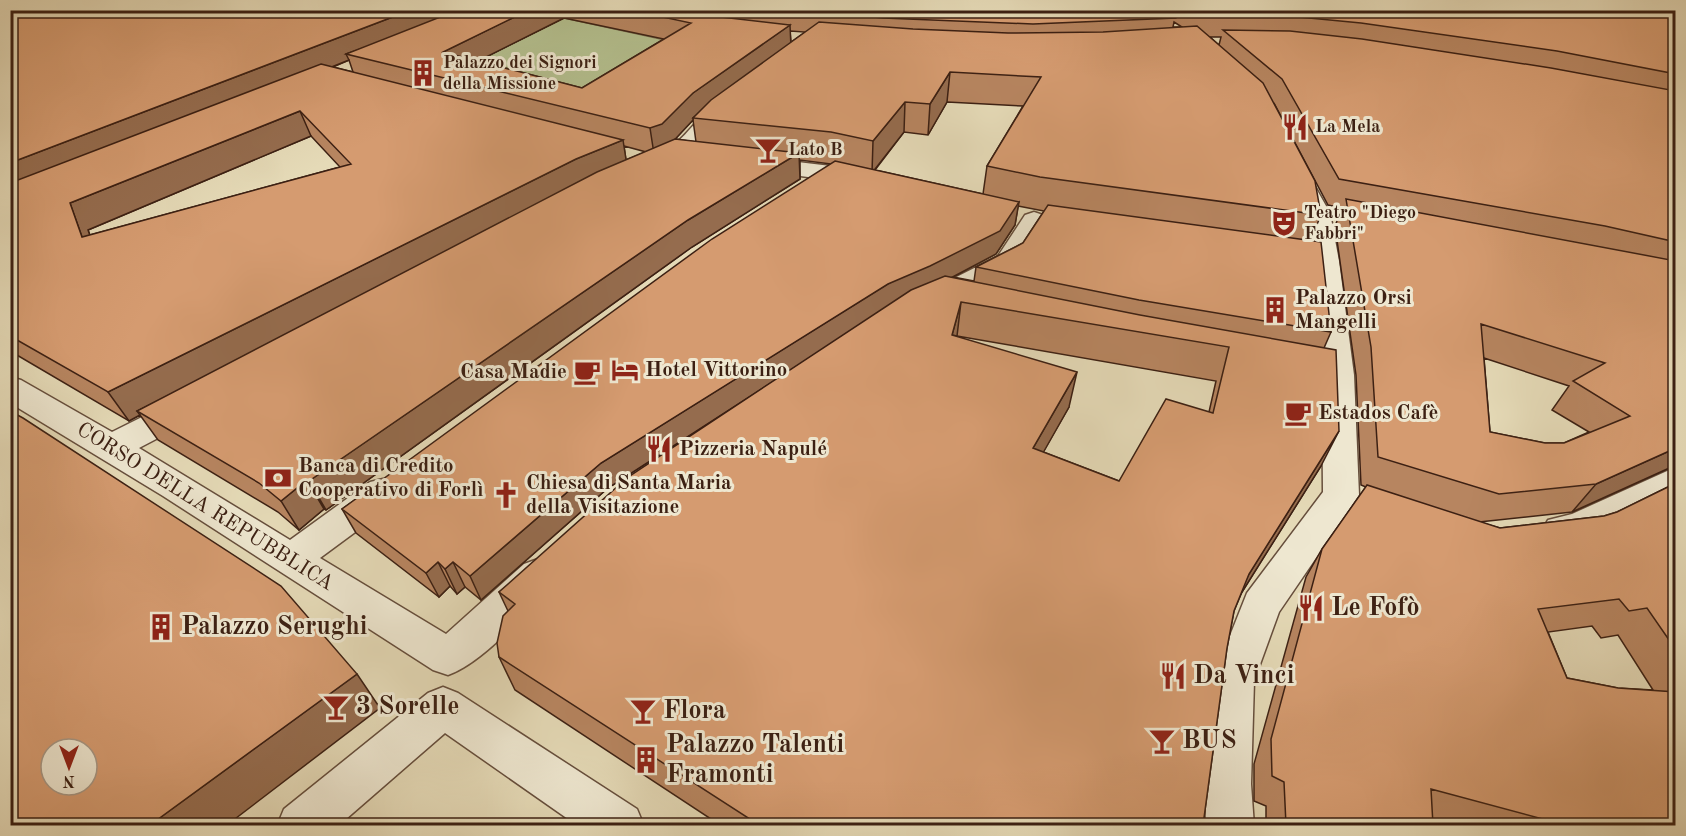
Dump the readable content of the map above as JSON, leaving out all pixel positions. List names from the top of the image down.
{
  "streets": {
    "street": ["CORSO DELLA REPUBBLICA"]
  },
  "places": {
    "building": [
      "Palazzo dei Signori della Missione",
      "Palazzo Orsi Mangelli",
      "Palazzo Serughi",
      "Palazzo Talenti Framonti"
    ],
    "restaurant": [
      "La Mela",
      "Pizzeria Napulé",
      "Le Fofò",
      "Da Vinci"
    ],
    "bar": [
      "Lato B",
      "3 Sorelle",
      "Flora",
      "BUS"
    ],
    "theatre": ["Teatro \"Diego Fabbri\""],
    "hotel": ["Hotel Vittorino"],
    "cafe": ["Casa Madie", "Estados Cafè"],
    "bank": ["Banca di Credito Cooperativo di Forlì"],
    "church": ["Chiesa di Santa Maria della Visitazione"]
  },
  "north": "bottom"
}
